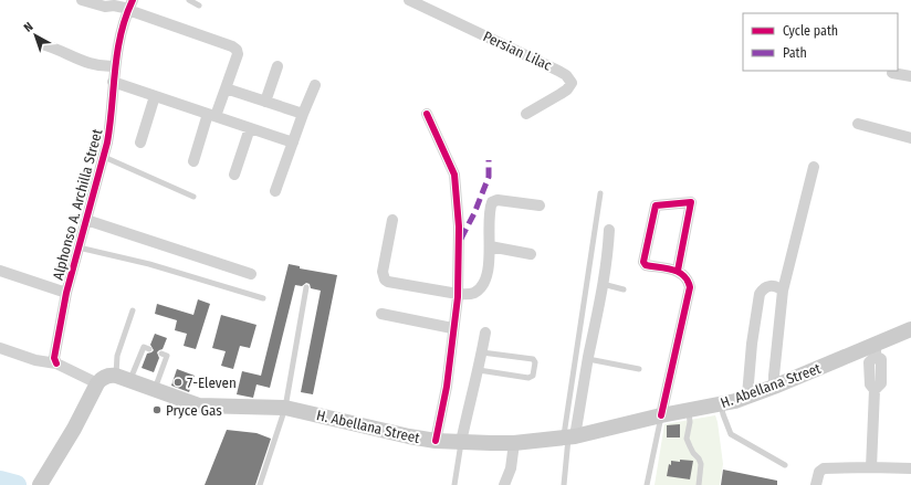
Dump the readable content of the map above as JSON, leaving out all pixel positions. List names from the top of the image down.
{
  "streets": {
    "main road": ["H. Abellana Street"],
    "street": ["Persian Lilac", "Alphonso A. Archilla Street"]
  },
  "places": ["7-Eleven", "Pryce Gas"],
  "legend": ["Cycle path", "Path"],
  "north": "top left"
}
